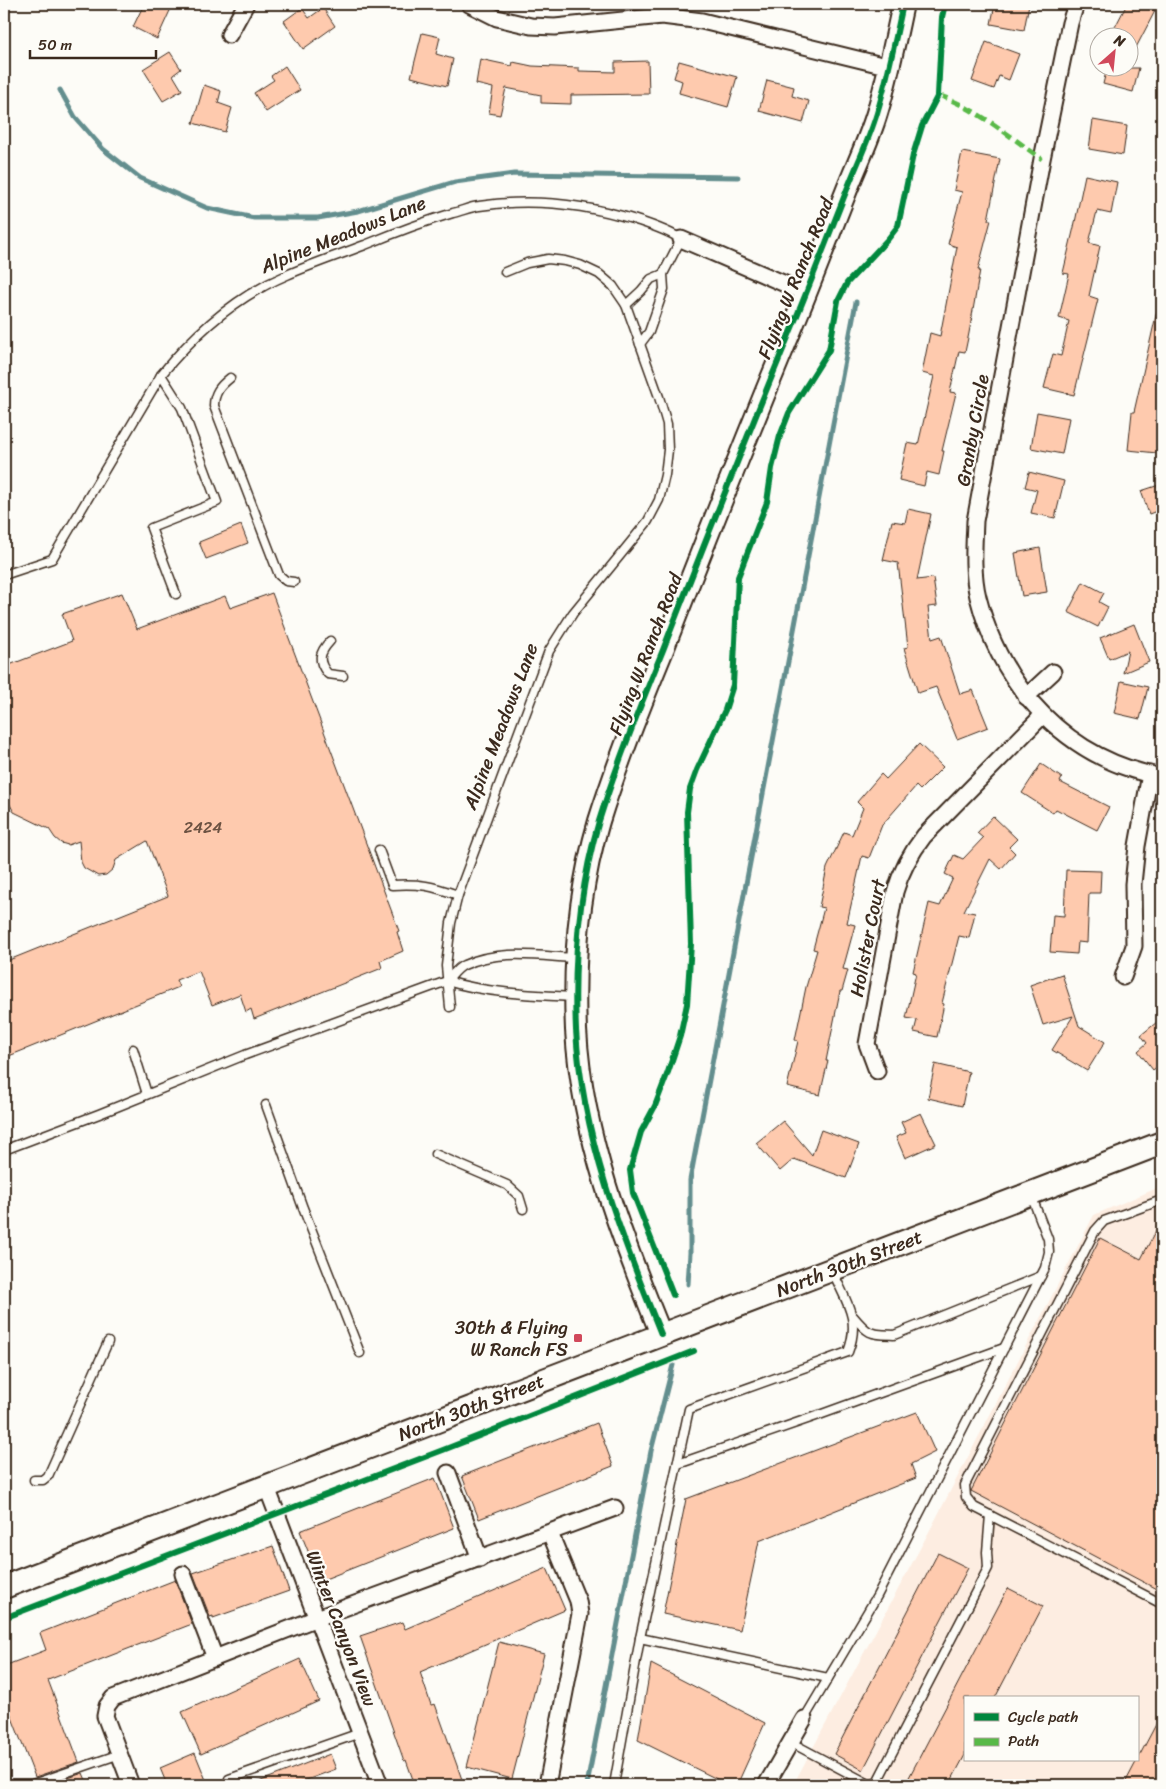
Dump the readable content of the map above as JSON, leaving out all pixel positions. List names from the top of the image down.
{
  "streets": {
    "main road": ["North 30th Street"],
    "street": [
      "Alpine Meadows Lane",
      "Flying W Ranch Road",
      "Granby Circle",
      "Holister Court",
      "Winter Canyon View"
    ]
  },
  "crossings": [
    ["Alpine Meadows Lane", "Flying W Ranch Road"],
    ["Flying W Ranch Road", "North 30th Street"],
    ["Granby Circle", "Holister Court"],
    ["North 30th Street", "Winter Canyon View"]
  ],
  "places": {
    "transit": ["30th & Flying W Ranch FS"]
  },
  "house_numbers": ["2424"],
  "legend": ["Cycle path", "Path"],
  "scale_bar": "50 m",
  "north": "top right"
}
